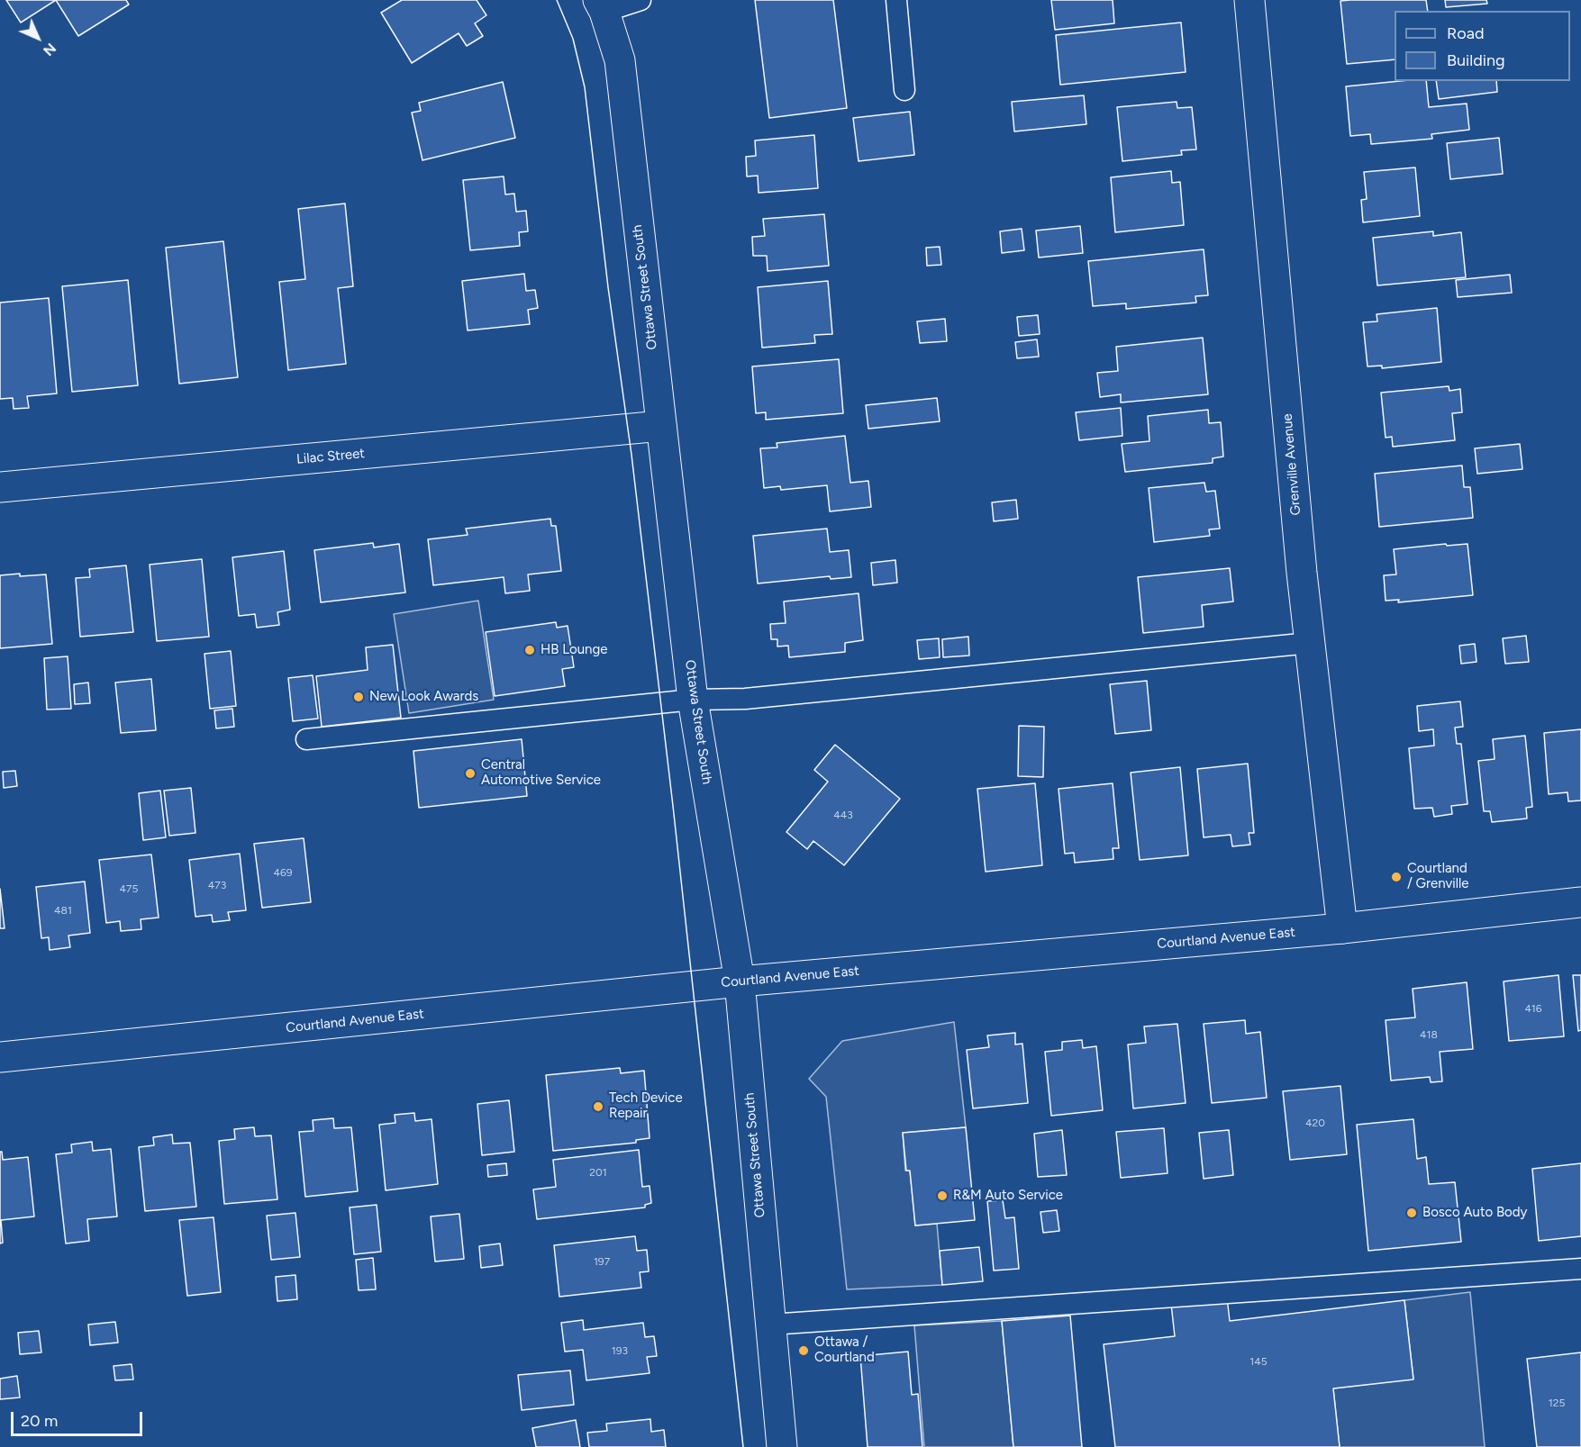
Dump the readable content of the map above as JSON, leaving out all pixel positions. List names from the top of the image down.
{
  "streets": {
    "main road": [
      "Ottawa Street South",
      "Lilac Street",
      "Grenville Avenue",
      "Courtland Avenue East"
    ]
  },
  "crossings": [
    ["Ottawa Street South", "Lilac Street"],
    ["Ottawa Street South", "Courtland Avenue East"],
    ["Grenville Avenue", "Courtland Avenue East"]
  ],
  "places": [
    "HB Lounge",
    "New Look Awards",
    "Central Automotive Service",
    "Courtland / Grenville",
    "Tech Device Repair",
    "R&M Auto Service",
    "Bosco Auto Body",
    "Ottawa / Courtland"
  ],
  "house_numbers": [
    "443",
    "469",
    "473",
    "475",
    "481",
    "416",
    "418",
    "420",
    "201",
    "197",
    "193",
    "145",
    "125"
  ],
  "legend": ["Road", "Building"],
  "scale_bar": "20 m",
  "north": "bottom right"
}
